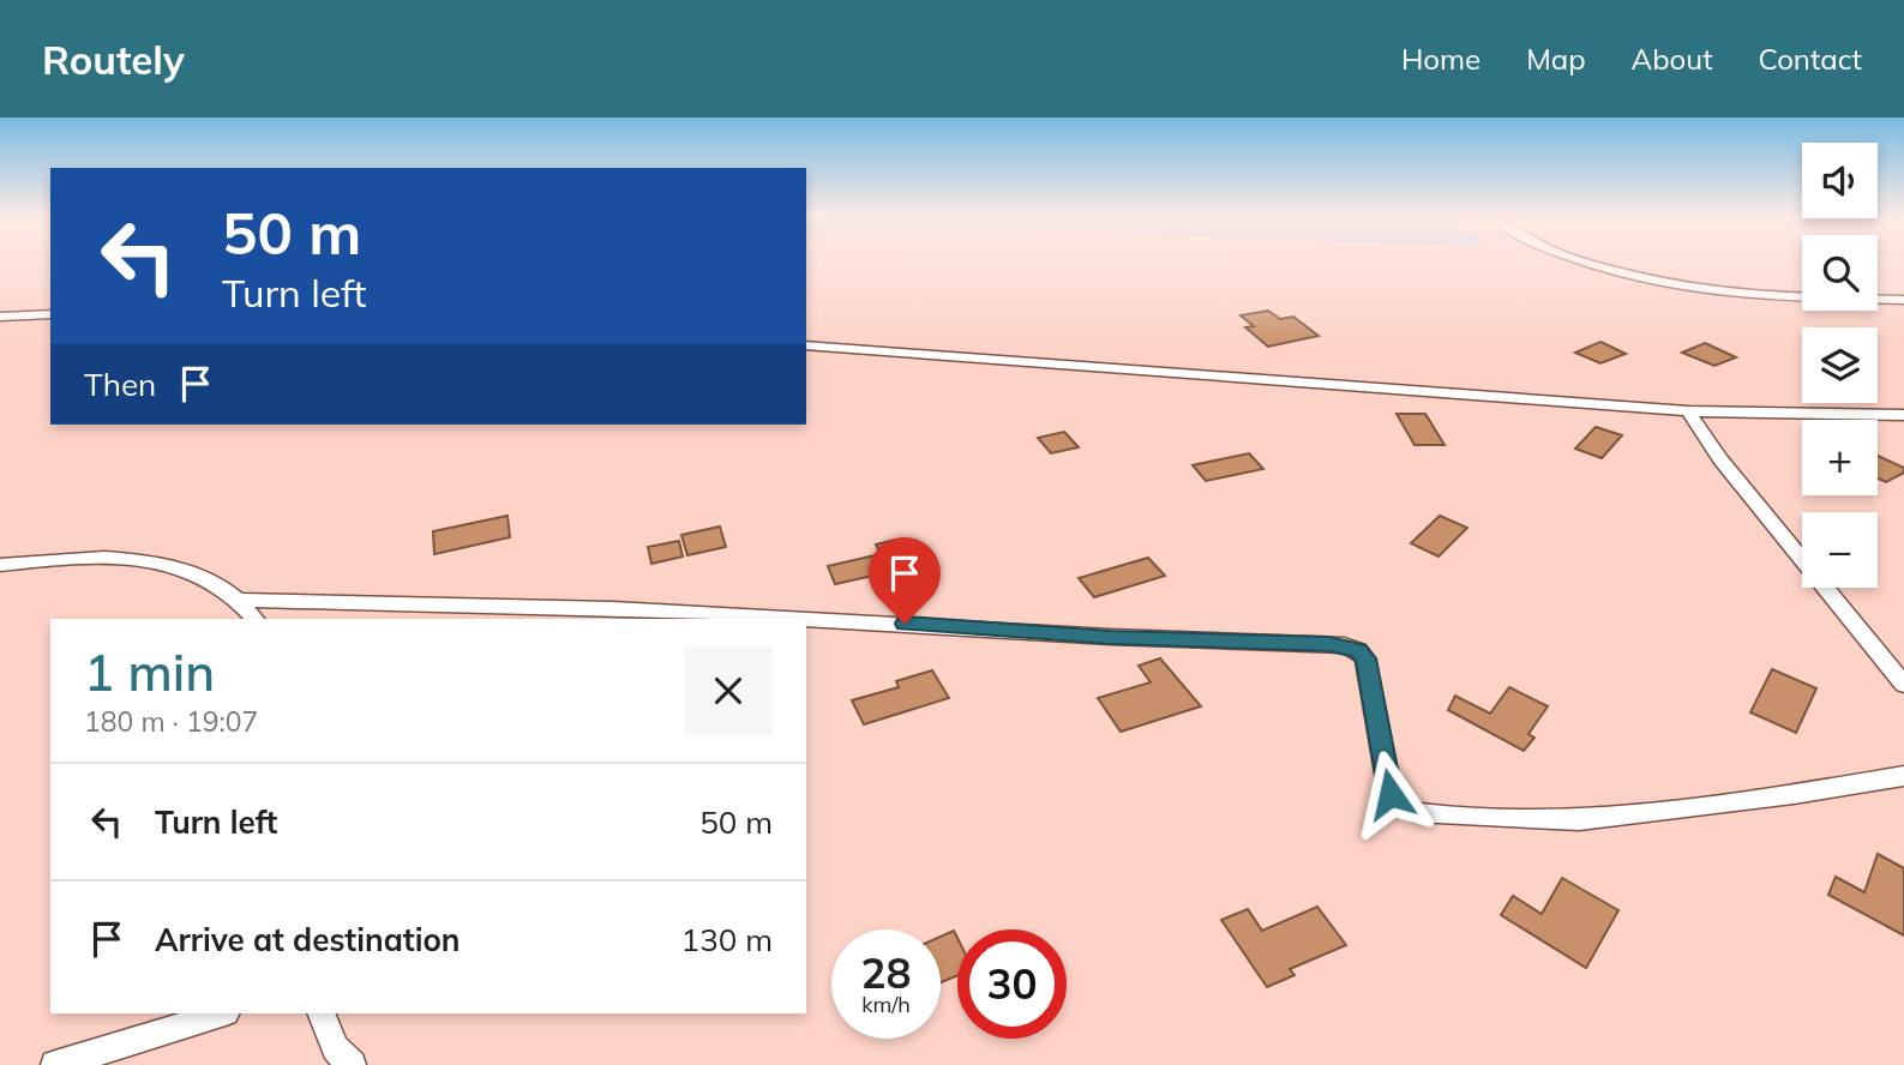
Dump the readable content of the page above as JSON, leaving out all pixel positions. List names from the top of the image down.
{
  "page": {
    "header": "Routely",
    "nav": [
      "Home",
      "Map",
      "About",
      "Contact"
    ],
    "map_buttons": ["+", "−"],
    "turn": ["50 m", "Turn left"],
    "then": "Then",
    "heading": ["1 min", "180 m · 19:07"],
    "list": [
      {
        "name": "Turn left",
        "value": "50 m"
      },
      {
        "name": "Arrive at destination",
        "value": "130 m"
      }
    ],
    "speed": "28 km/h",
    "limit": "30"
  }
}
